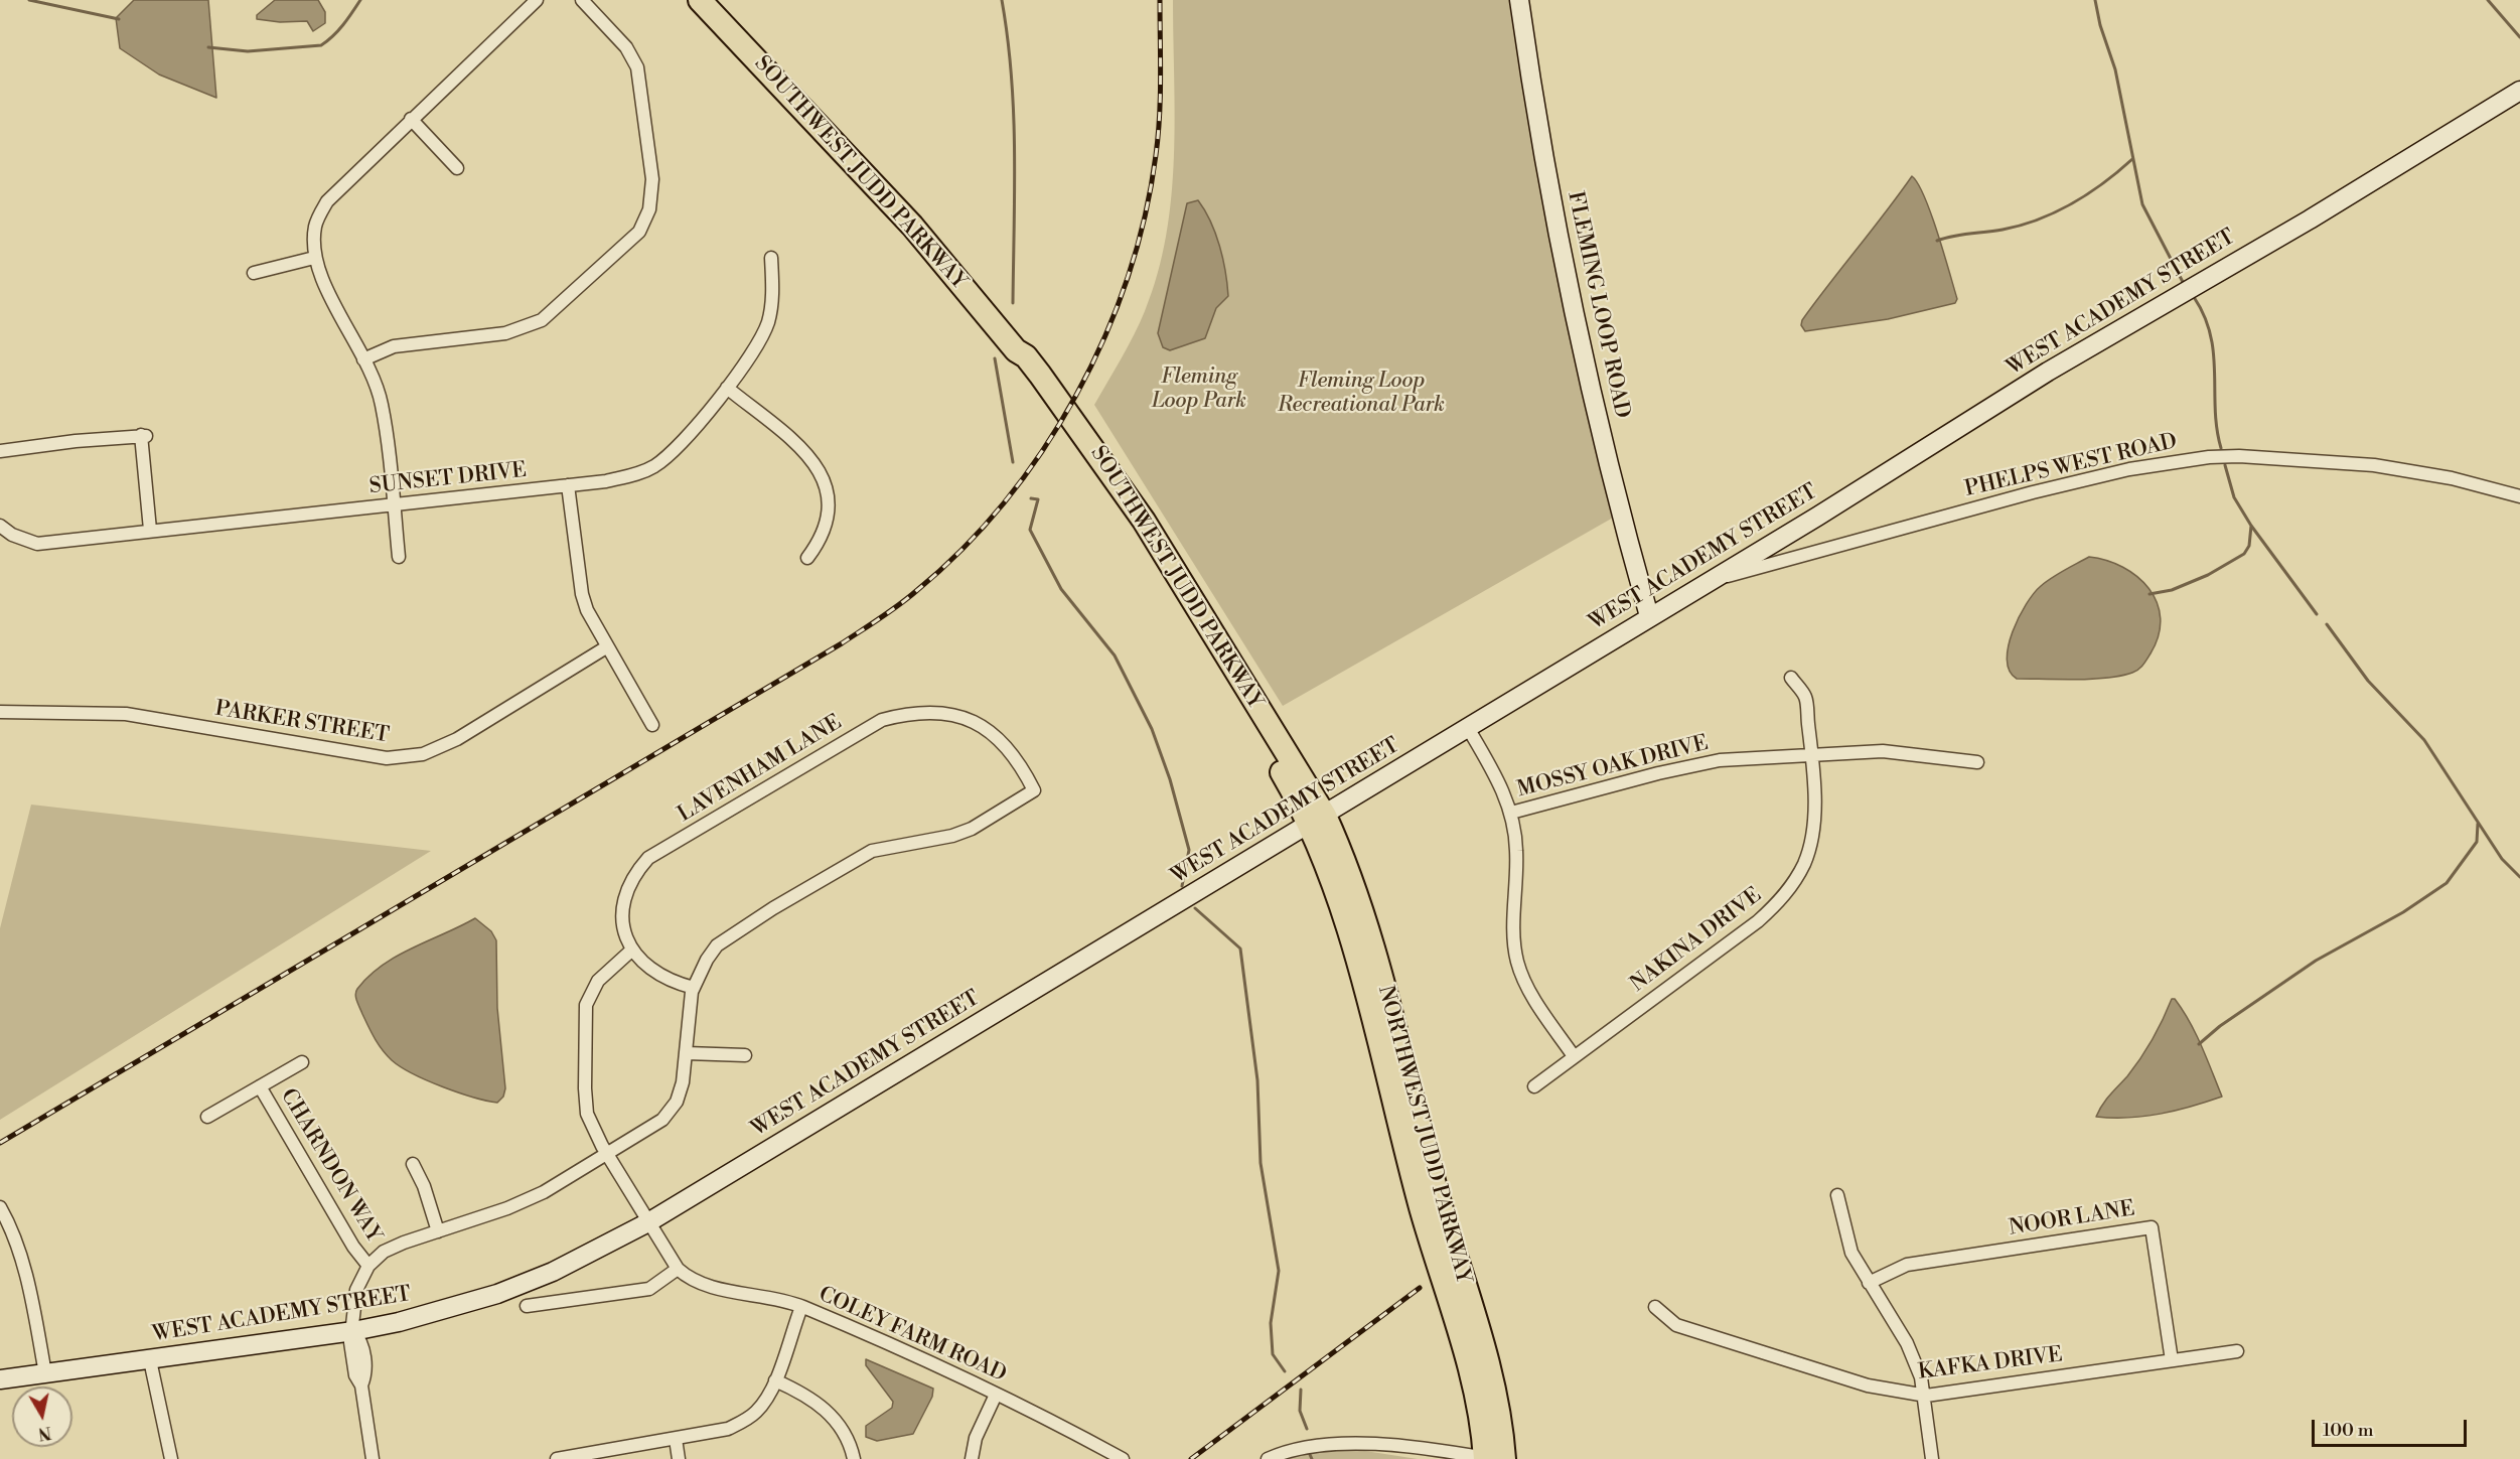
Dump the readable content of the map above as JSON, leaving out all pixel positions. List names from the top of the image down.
{
  "streets": {
    "highway": ["SOUTHWEST JUDD PARKWAY", "NORTHWEST JUDD PARKWAY"],
    "main road": ["WEST ACADEMY STREET", "FLEMING LOOP ROAD"],
    "street": [
      "PHELPS WEST ROAD",
      "SUNSET DRIVE",
      "PARKER STREET",
      "MOSSY OAK DRIVE",
      "LAVENHAM LANE",
      "NAKINA DRIVE",
      "CHARNDON WAY",
      "NOOR LANE",
      "COLEY FARM ROAD",
      "KAFKA DRIVE"
    ]
  },
  "crossings": [
    ["SOUTHWEST JUDD PARKWAY", "WEST ACADEMY STREET"],
    ["SOUTHWEST JUDD PARKWAY", "NORTHWEST JUDD PARKWAY"],
    ["WEST ACADEMY STREET", "FLEMING LOOP ROAD"],
    ["WEST ACADEMY STREET", "PHELPS WEST ROAD"],
    ["WEST ACADEMY STREET", "NORTHWEST JUDD PARKWAY"],
    ["WEST ACADEMY STREET", "COLEY FARM ROAD"],
    ["MOSSY OAK DRIVE", "NAKINA DRIVE"],
    ["LAVENHAM LANE", "COLEY FARM ROAD"],
    ["NOOR LANE", "KAFKA DRIVE"]
  ],
  "parks": ["Fleming Loop Park", "Fleming Loop Recreational Park"],
  "scale_bar": "100 m",
  "north": "bottom"
}
